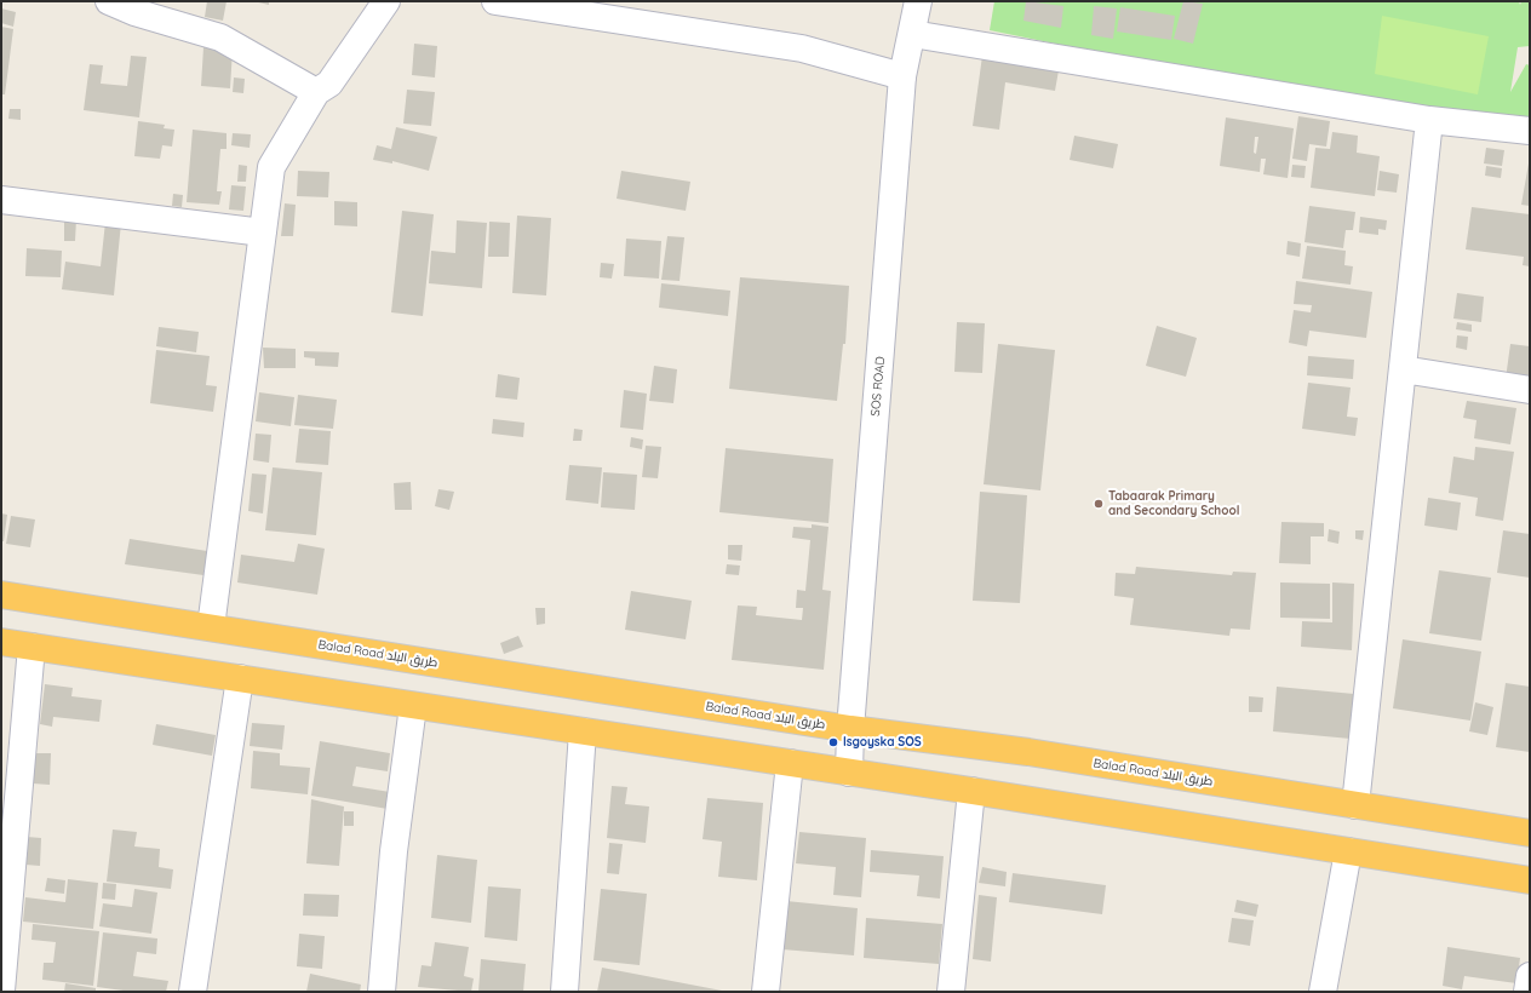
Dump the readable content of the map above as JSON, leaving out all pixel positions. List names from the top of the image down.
{
  "streets": {
    "highway": ["Balad Road طريق البلد"],
    "street": ["SOS ROAD"]
  },
  "crossings": [
    ["SOS ROAD", "Balad Road طريق البلد"]
  ],
  "places": ["Tabaarak Primary and Secondary School", "Isgoyska SOS"]
}
